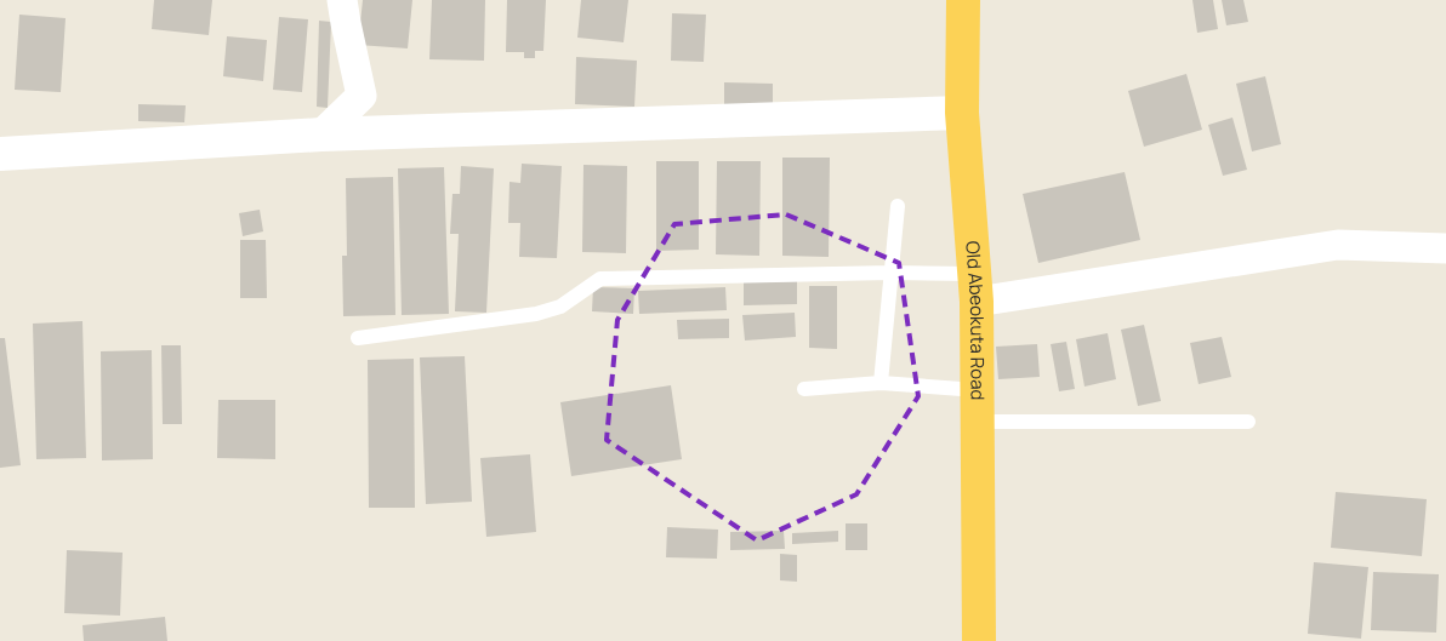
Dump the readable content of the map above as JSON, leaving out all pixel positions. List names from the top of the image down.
{
  "streets": {
    "highway": ["Old Abeokuta Road"]
  }
}
